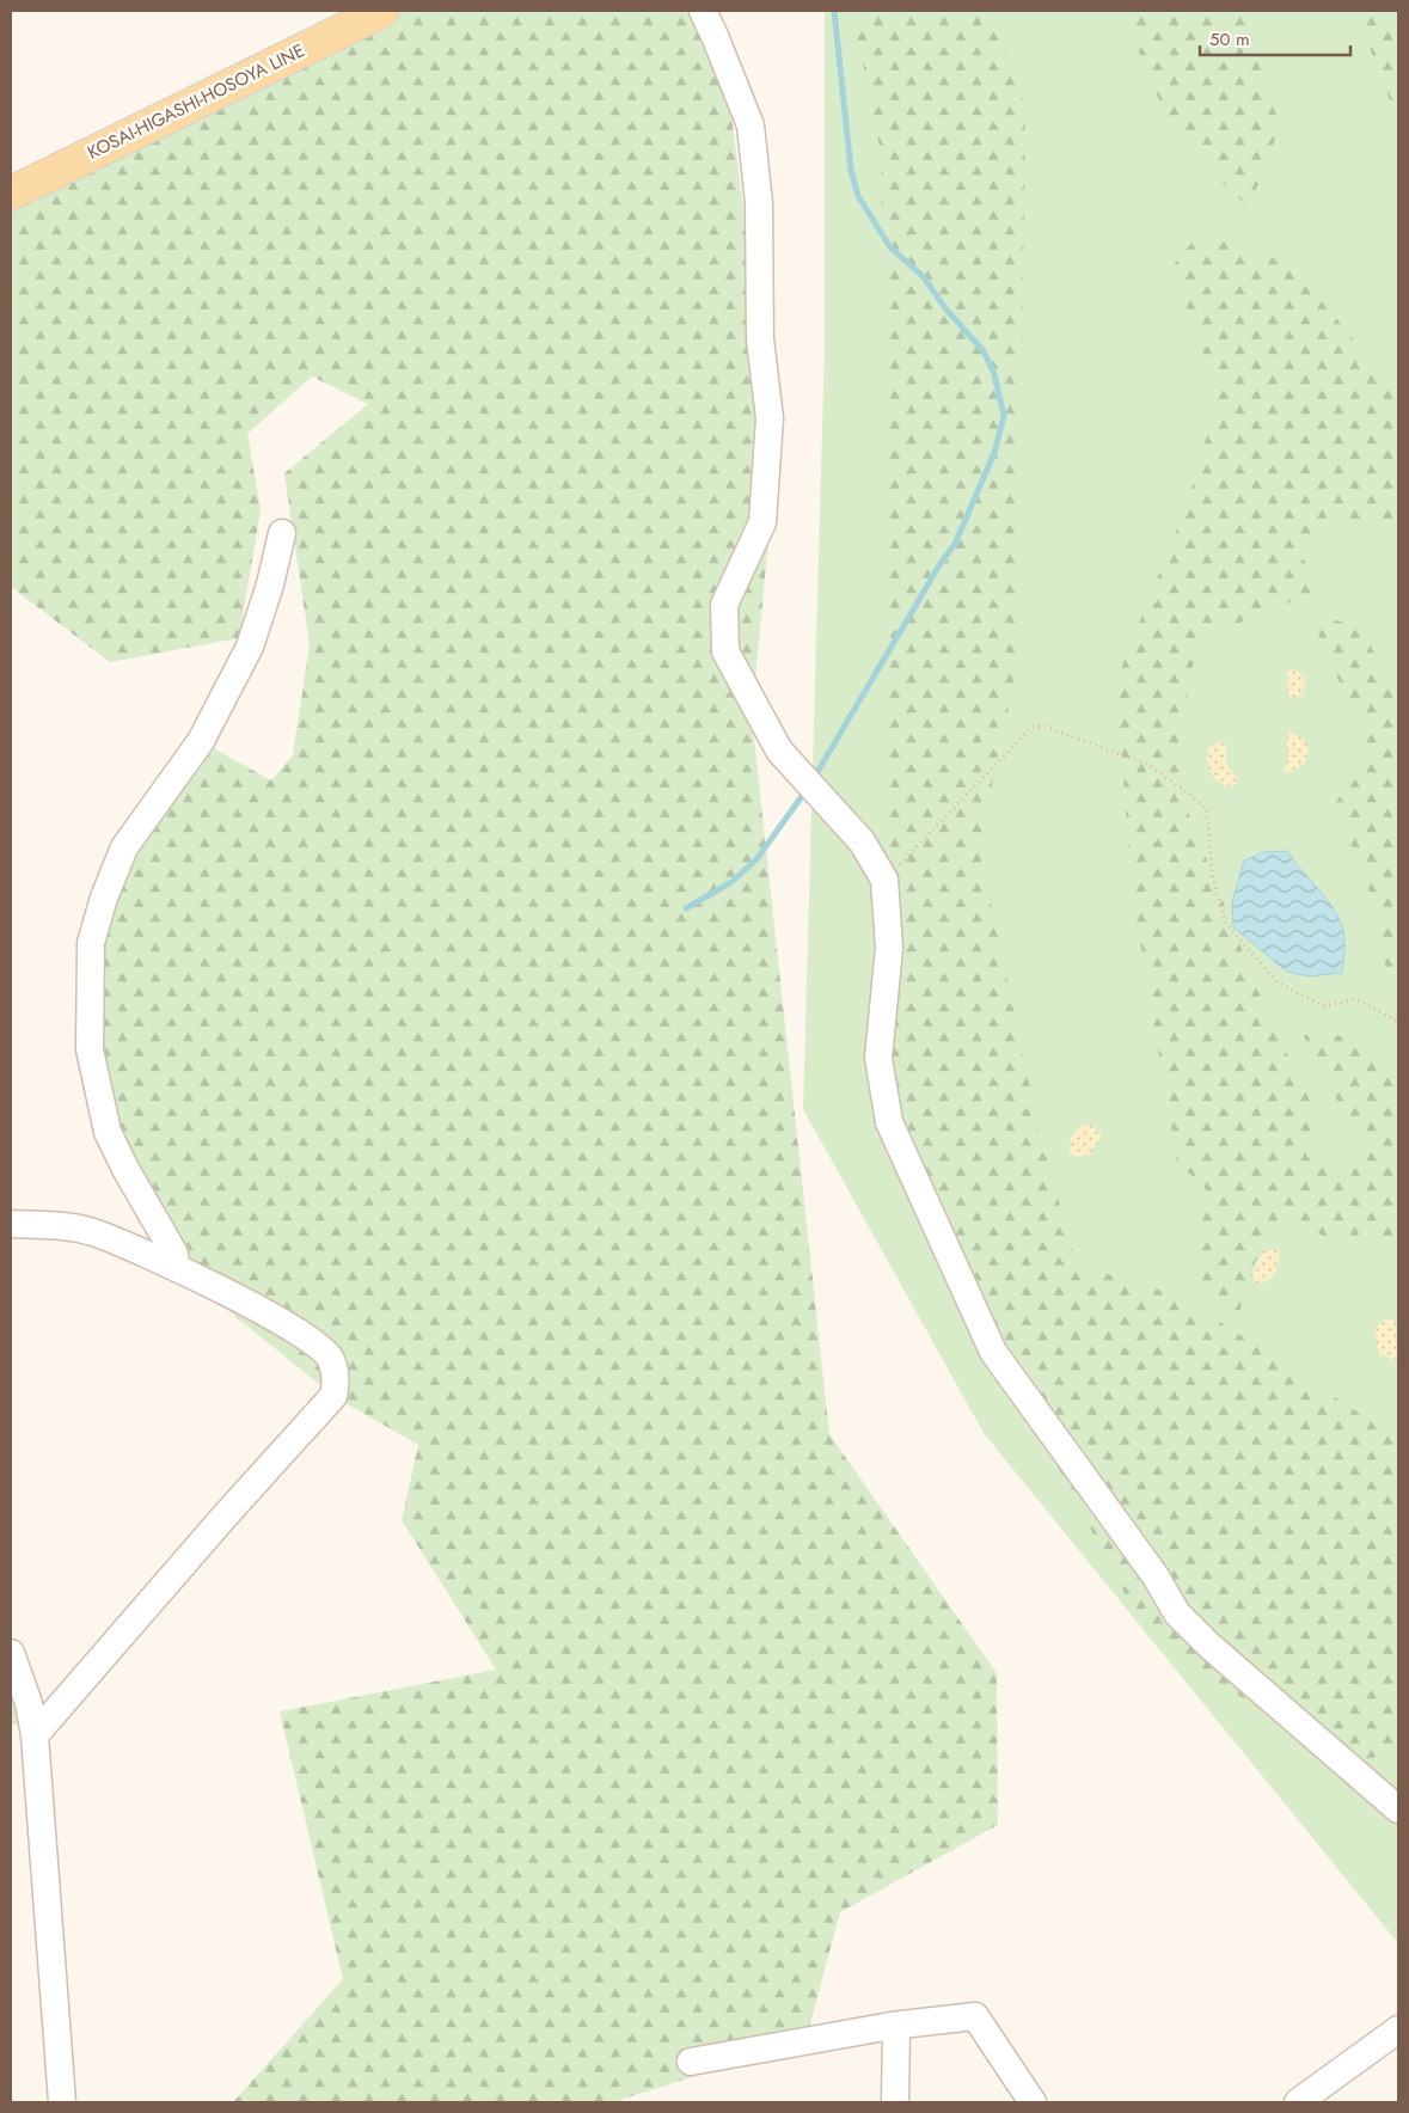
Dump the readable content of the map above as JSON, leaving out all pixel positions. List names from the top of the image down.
{
  "streets": {
    "main road": ["KOSAI-HIGASHI-HOSOYA LINE"]
  },
  "scale_bar": "50 m"
}
